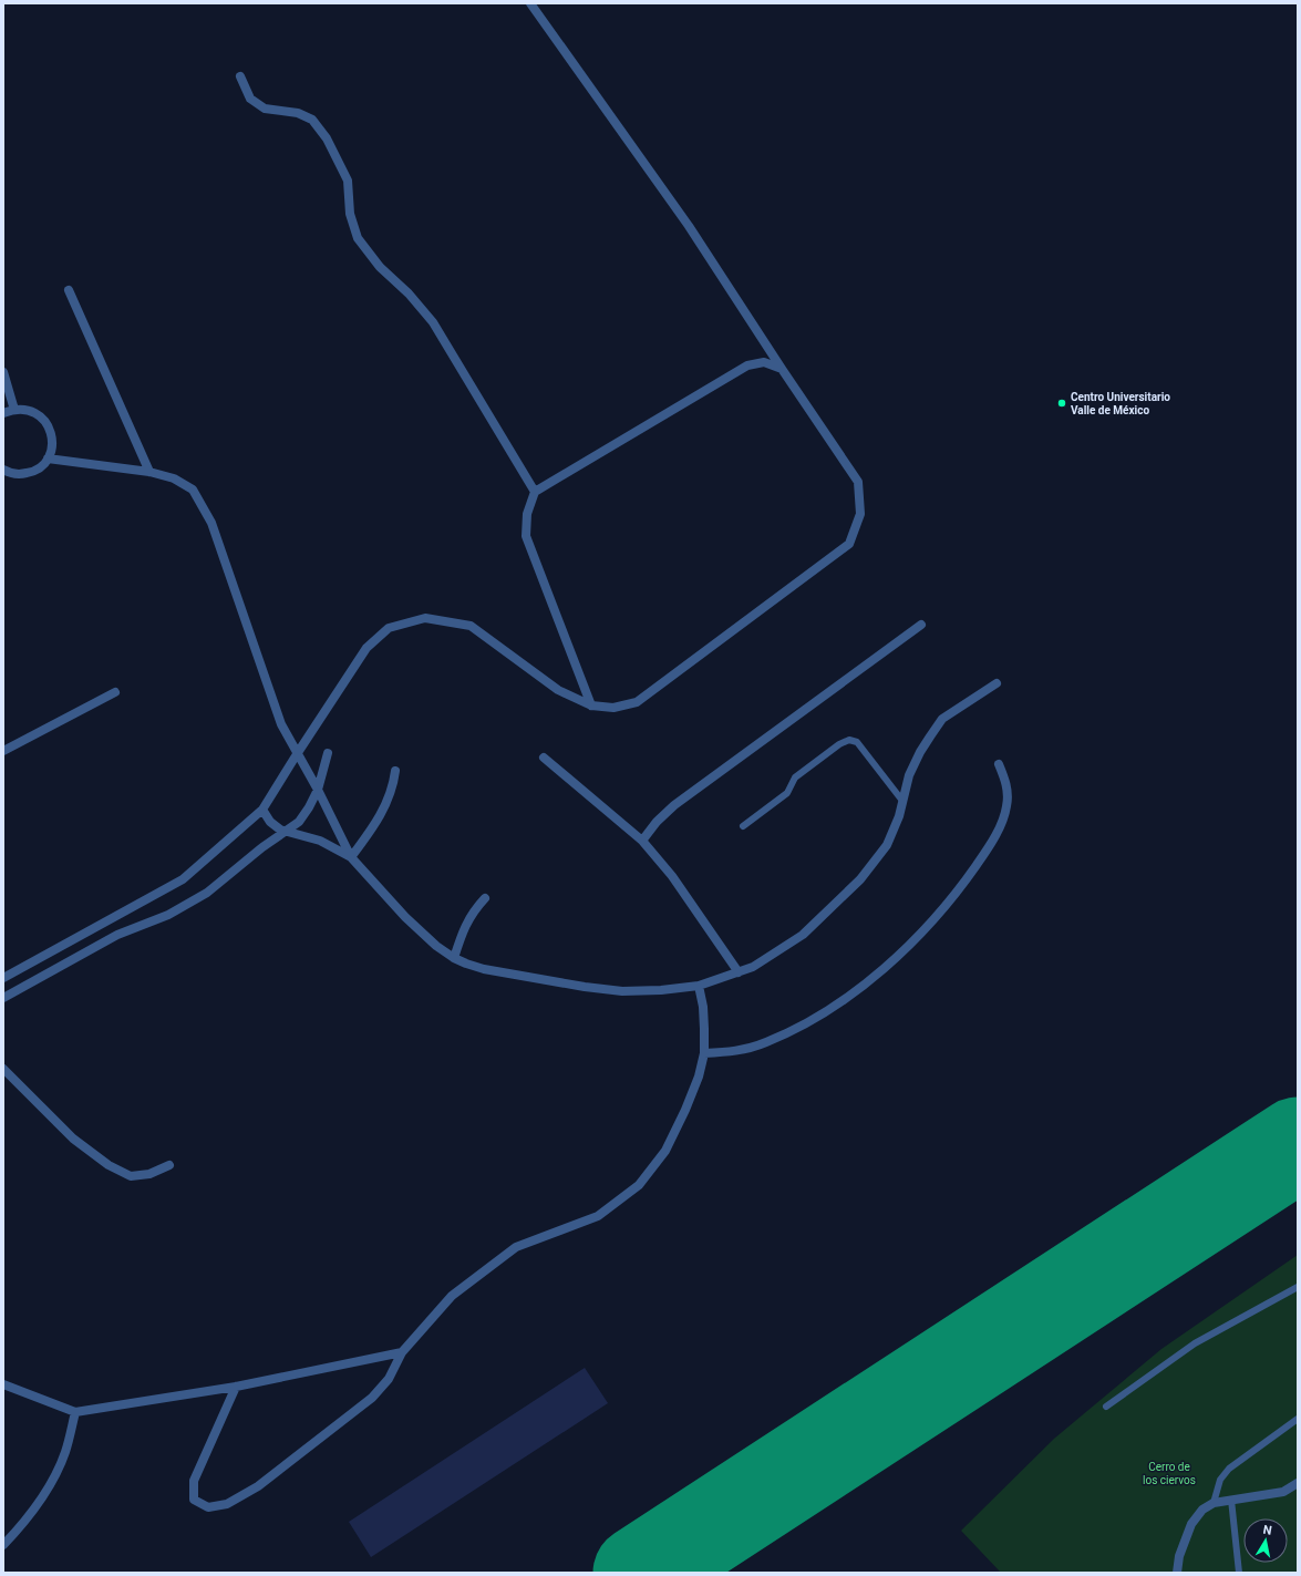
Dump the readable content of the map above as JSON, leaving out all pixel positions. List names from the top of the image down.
{
  "parks": ["Cerro de los ciervos"],
  "places": ["Centro Universitario Valle de México"],
  "north": "top"
}
